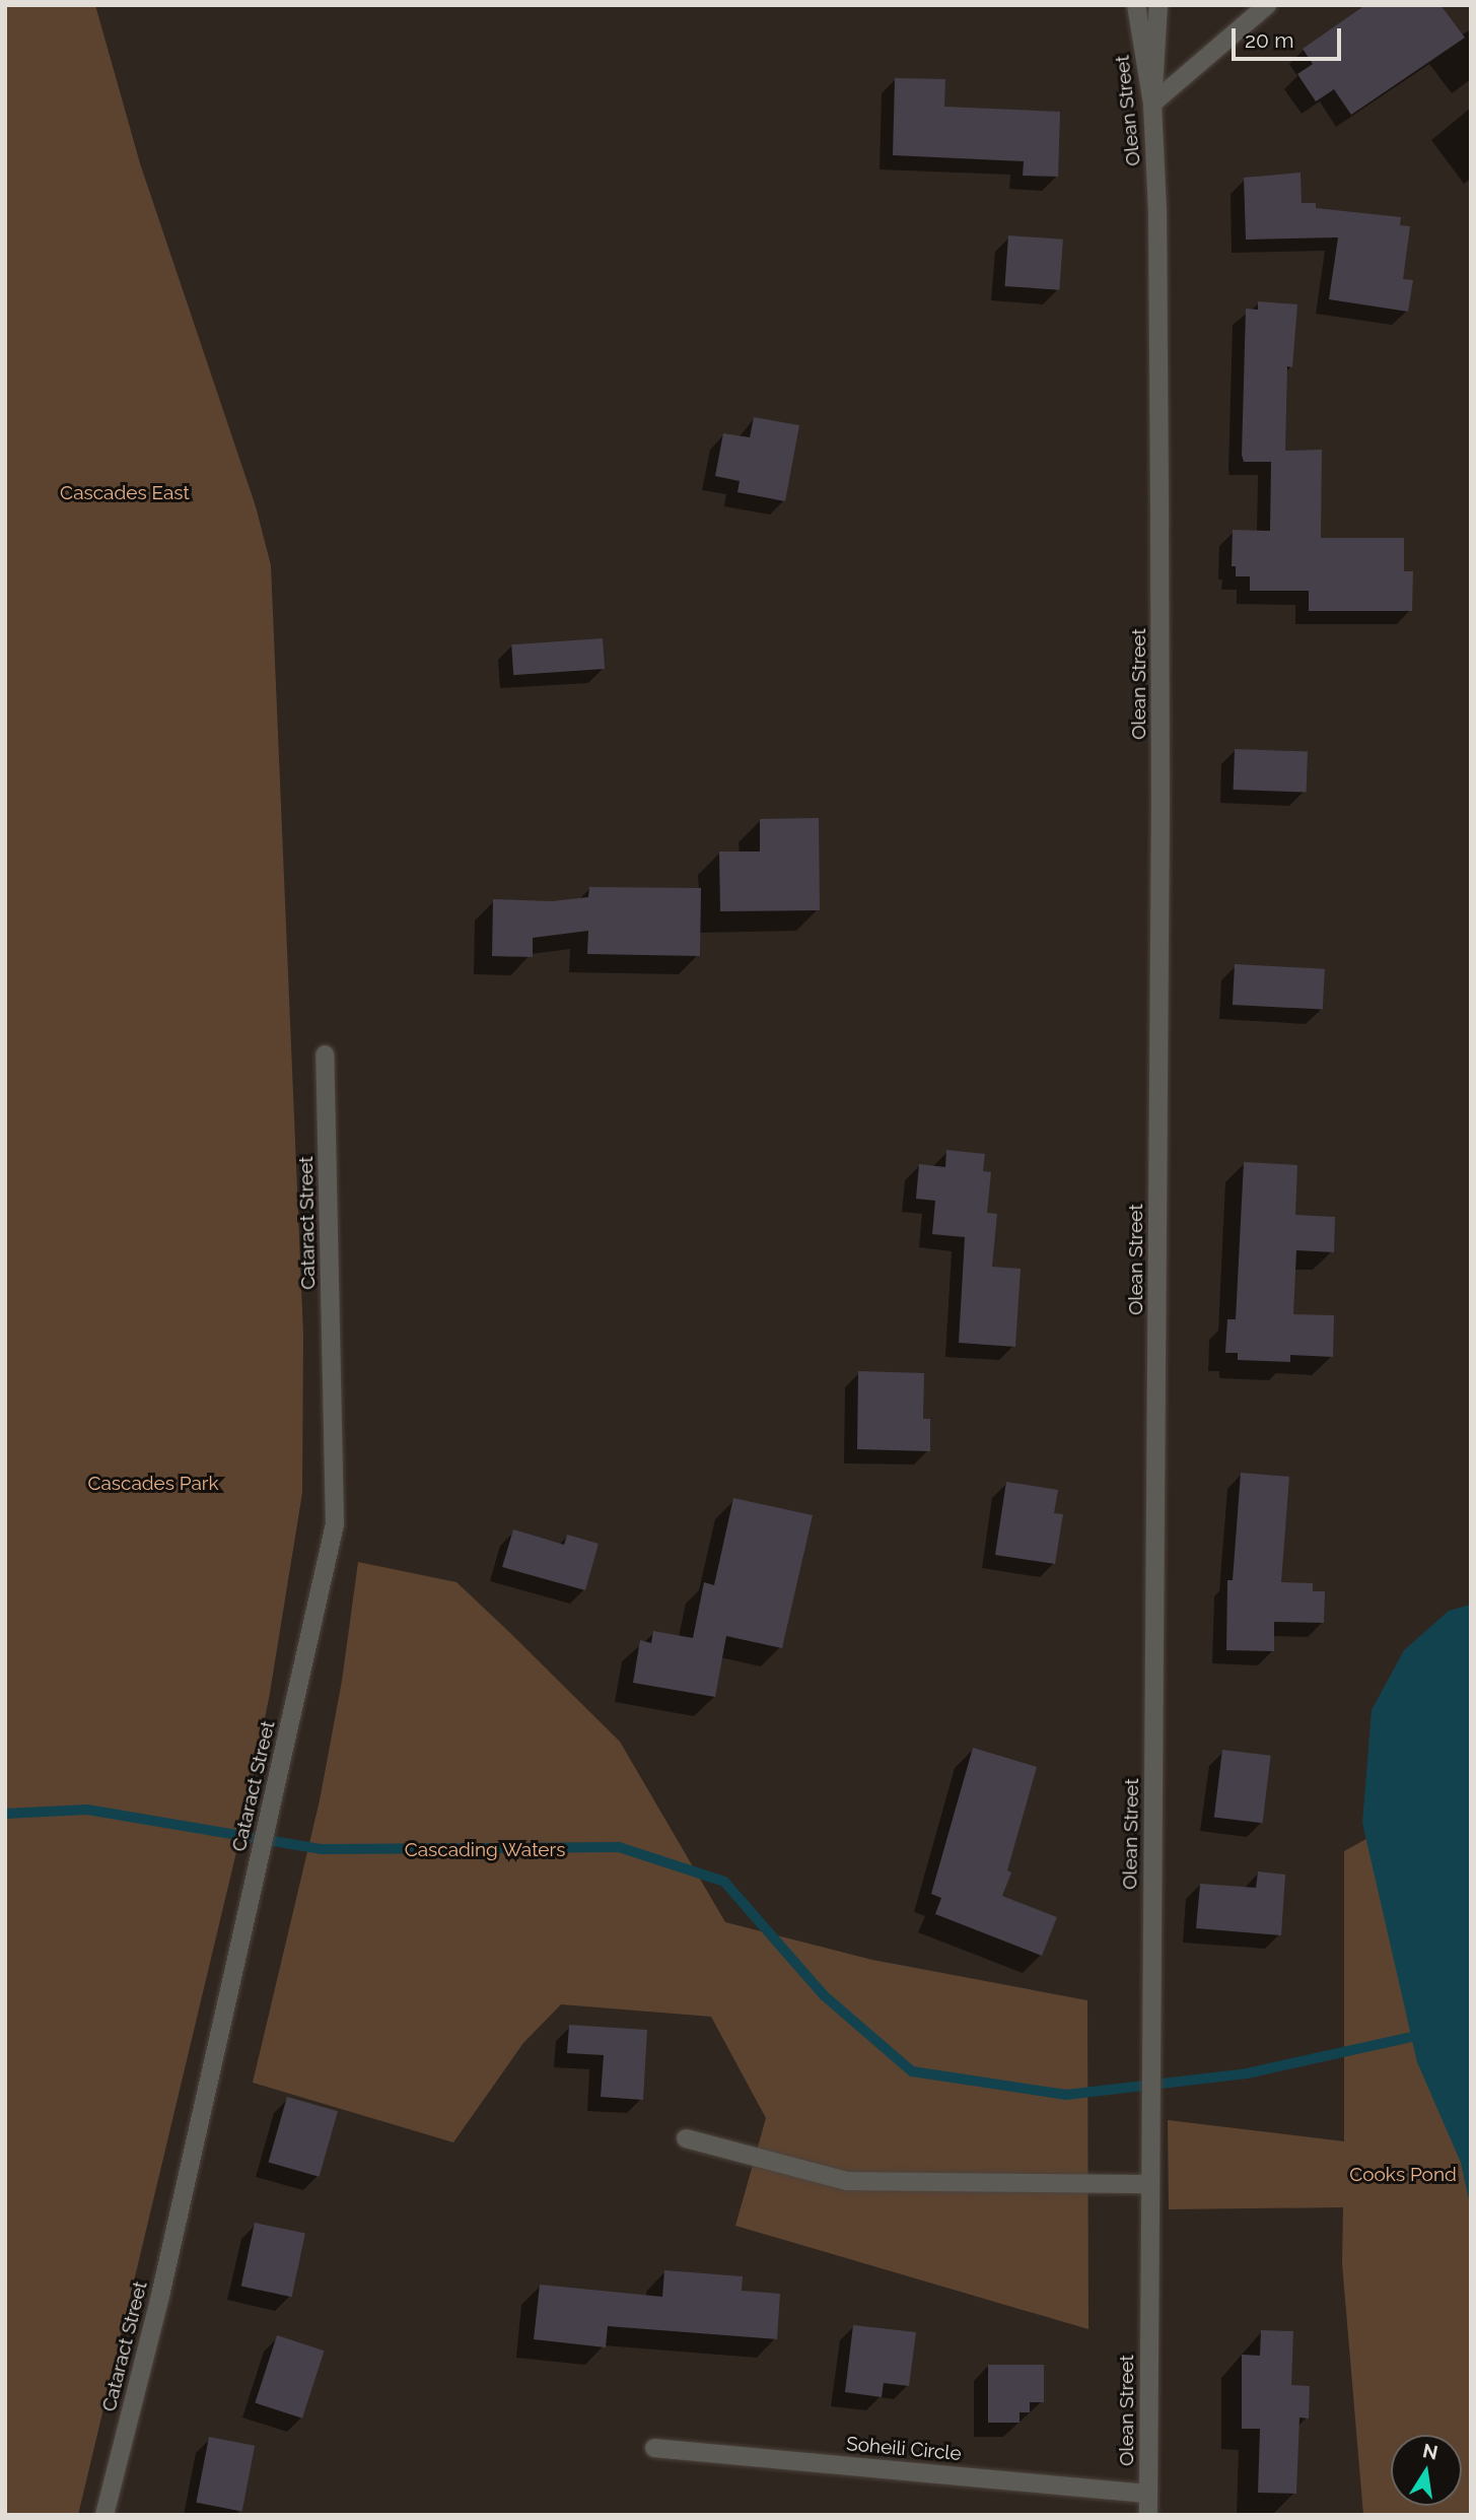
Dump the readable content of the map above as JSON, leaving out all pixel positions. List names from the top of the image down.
{
  "streets": {
    "street": ["Olean Street", "Cataract Street", "Soheili Circle"]
  },
  "crossings": [
    ["Olean Street", "Soheili Circle"]
  ],
  "parks": [
    "Cascades East",
    "Cascades Park",
    "Cascading Waters",
    "Cooks Pond"
  ],
  "scale_bar": "20 m",
  "north": "top"
}
